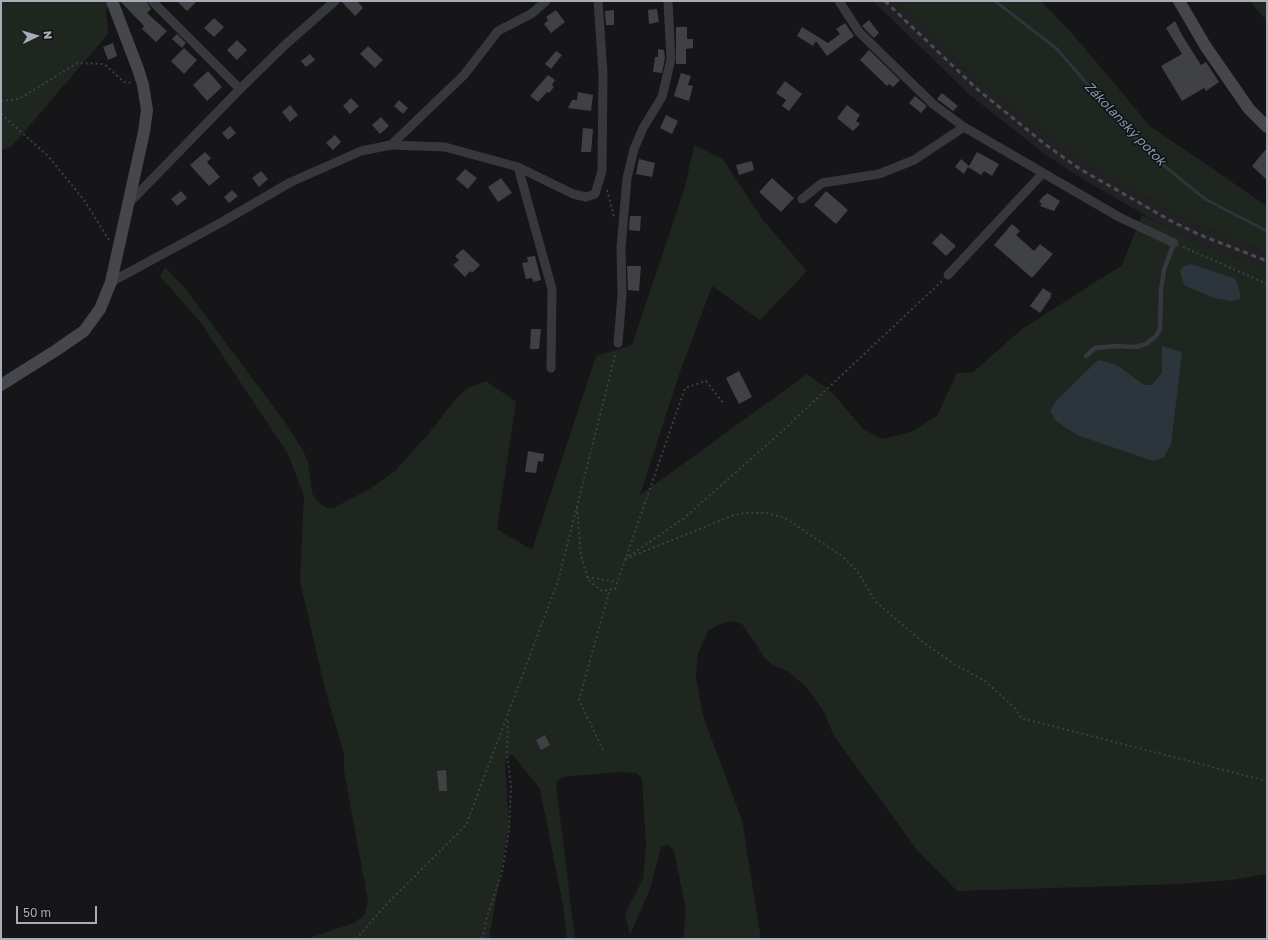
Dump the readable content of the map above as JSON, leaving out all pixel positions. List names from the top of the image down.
{
  "water": ["Zákolanský potok"],
  "scale_bar": "50 m",
  "north": "right"
}
